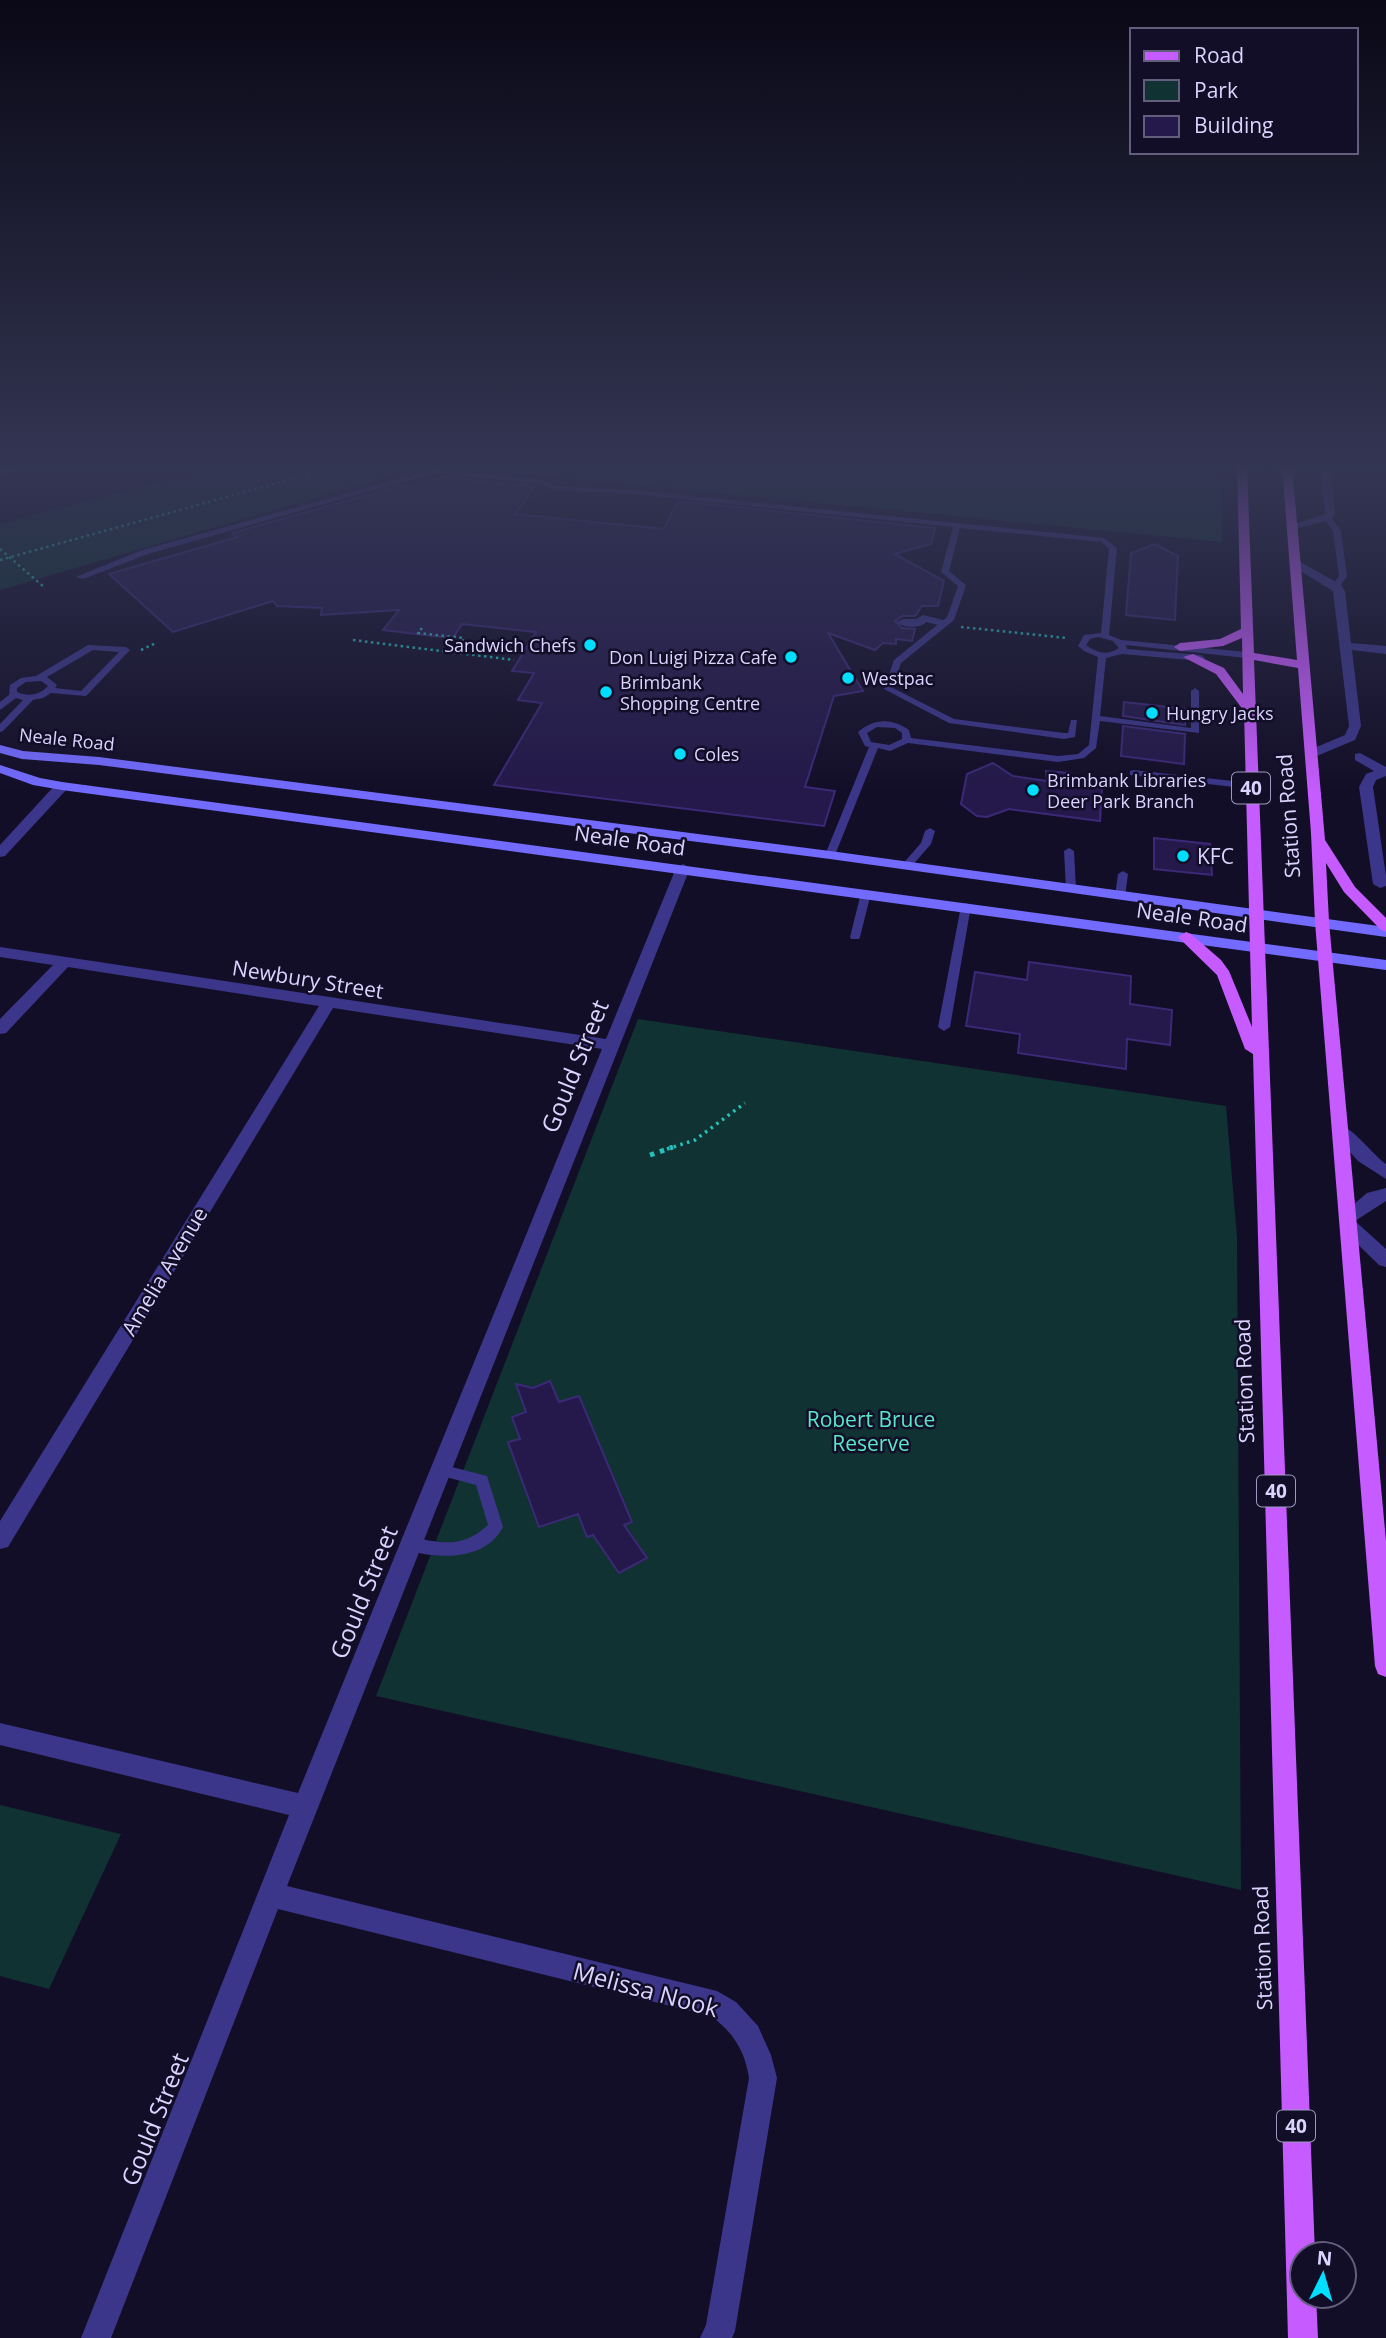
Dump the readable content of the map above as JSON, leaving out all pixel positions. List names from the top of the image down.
{
  "streets": {
    "main road": ["40", "Station Road"],
    "street": [
      "Neale Road",
      "Newbury Street",
      "Gould Street",
      "Amelia Avenue",
      "Melissa Nook"
    ]
  },
  "crossings": [
    ["Neale Road", "Station Road"],
    ["Neale Road", "Gould Street"],
    ["Newbury Street", "Gould Street"],
    ["Newbury Street", "Amelia Avenue"],
    ["Gould Street", "Melissa Nook"]
  ],
  "parks": ["Robert Bruce Reserve"],
  "places": [
    "Sandwich Chefs",
    "Don Luigi Pizza Cafe",
    "Westpac",
    "Brimbank Shopping Centre",
    "Hungry Jacks",
    "Coles",
    "Brimbank Libraries Deer Park Branch",
    "KFC"
  ],
  "legend": ["Road", "Park", "Building"],
  "north": "top"
}
